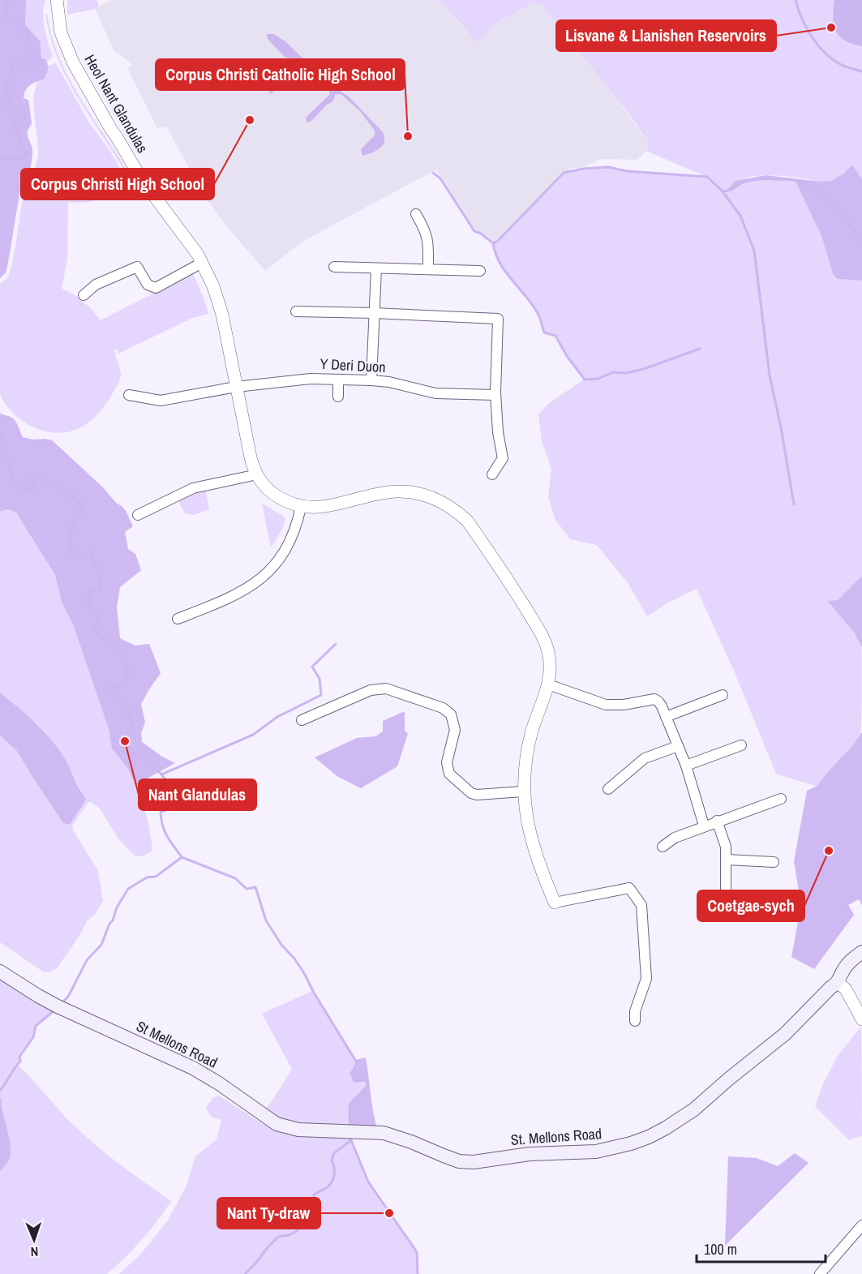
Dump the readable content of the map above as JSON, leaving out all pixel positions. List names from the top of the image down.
{
  "streets": {
    "main road": ["St Mellons Road", "St. Mellons Road"],
    "street": ["Heol Nant Glandulas", "Y Deri Duon"]
  },
  "crossings": [
    ["Heol Nant Glandulas", "Y Deri Duon"],
    ["St Mellons Road", "St. Mellons Road"]
  ],
  "places": [
    "Lisvane & Llanishen Reservoirs",
    "Corpus Christi High School",
    "Corpus Christi Catholic High School",
    "Nant Glandulas",
    "Coetgae-sych",
    "Nant Ty-draw"
  ],
  "scale_bar": "100 m",
  "north": "bottom"
}
